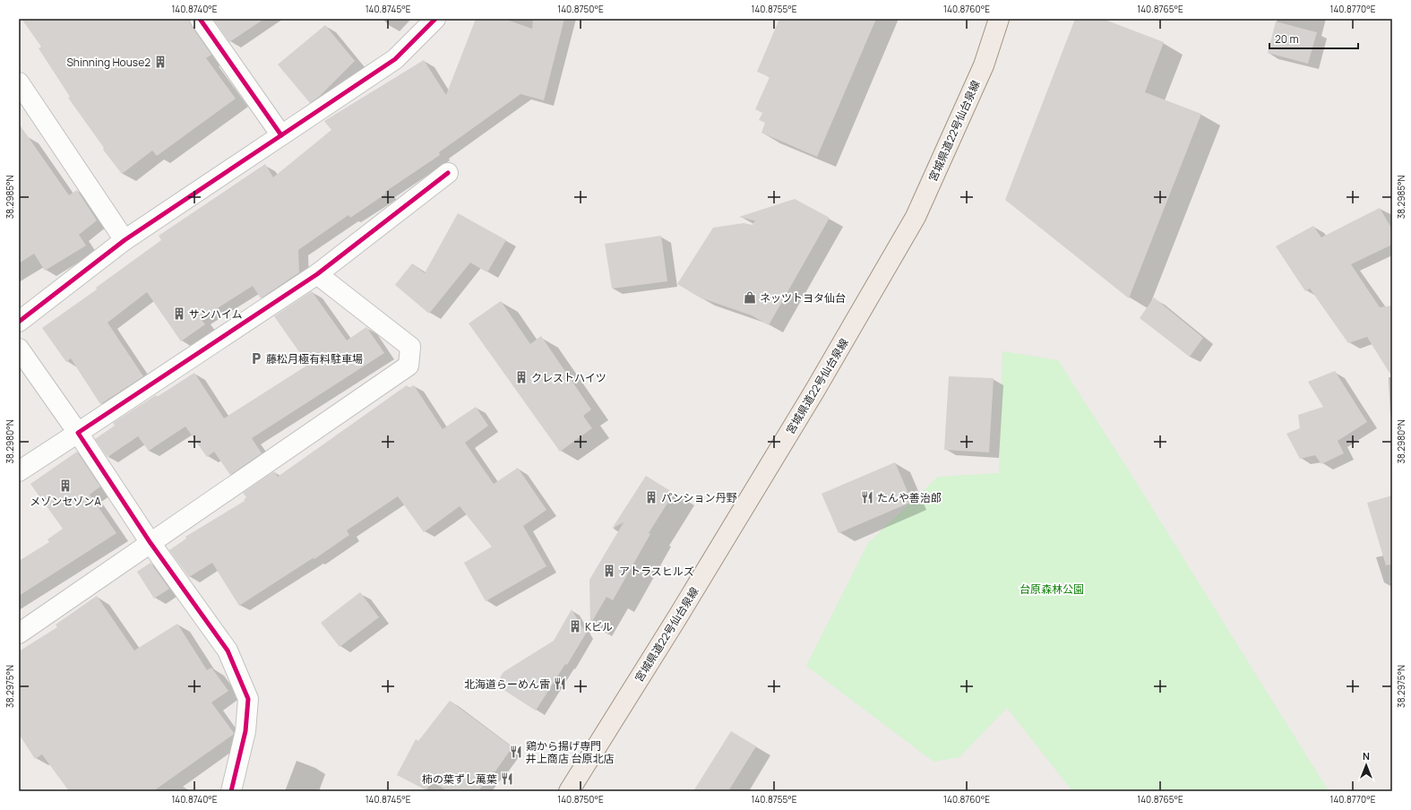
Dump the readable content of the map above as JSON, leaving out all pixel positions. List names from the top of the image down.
{
  "streets": {
    "main road": ["宮城県道22号仙台泉線"]
  },
  "parks": ["台原森林公園"],
  "places": {
    "building": [
      "Shinning House2",
      "サンハイム",
      "クレストハイツ",
      "メゾンセゾンA",
      "パンション丹野",
      "アトラスヒルズ",
      "Kビル"
    ],
    "shop": ["ネッツトヨタ仙台"],
    "parking": ["藤松月極有料駐車場"],
    "restaurant": [
      "たんや善治郎",
      "北海道らーめん雷",
      "鶏から揚げ専門 井上商店 台原北店",
      "柿の葉ずし萬葉"
    ]
  },
  "scale_bar": "20 m",
  "north": "top",
  "coordinates": [
    "140.8740°E",
    "140.8745°E",
    "140.8750°E",
    "140.8755°E",
    "140.8760°E",
    "140.8765°E",
    "140.8770°E",
    "38.2985°N",
    "38.2980°N",
    "38.2975°N"
  ]
}
